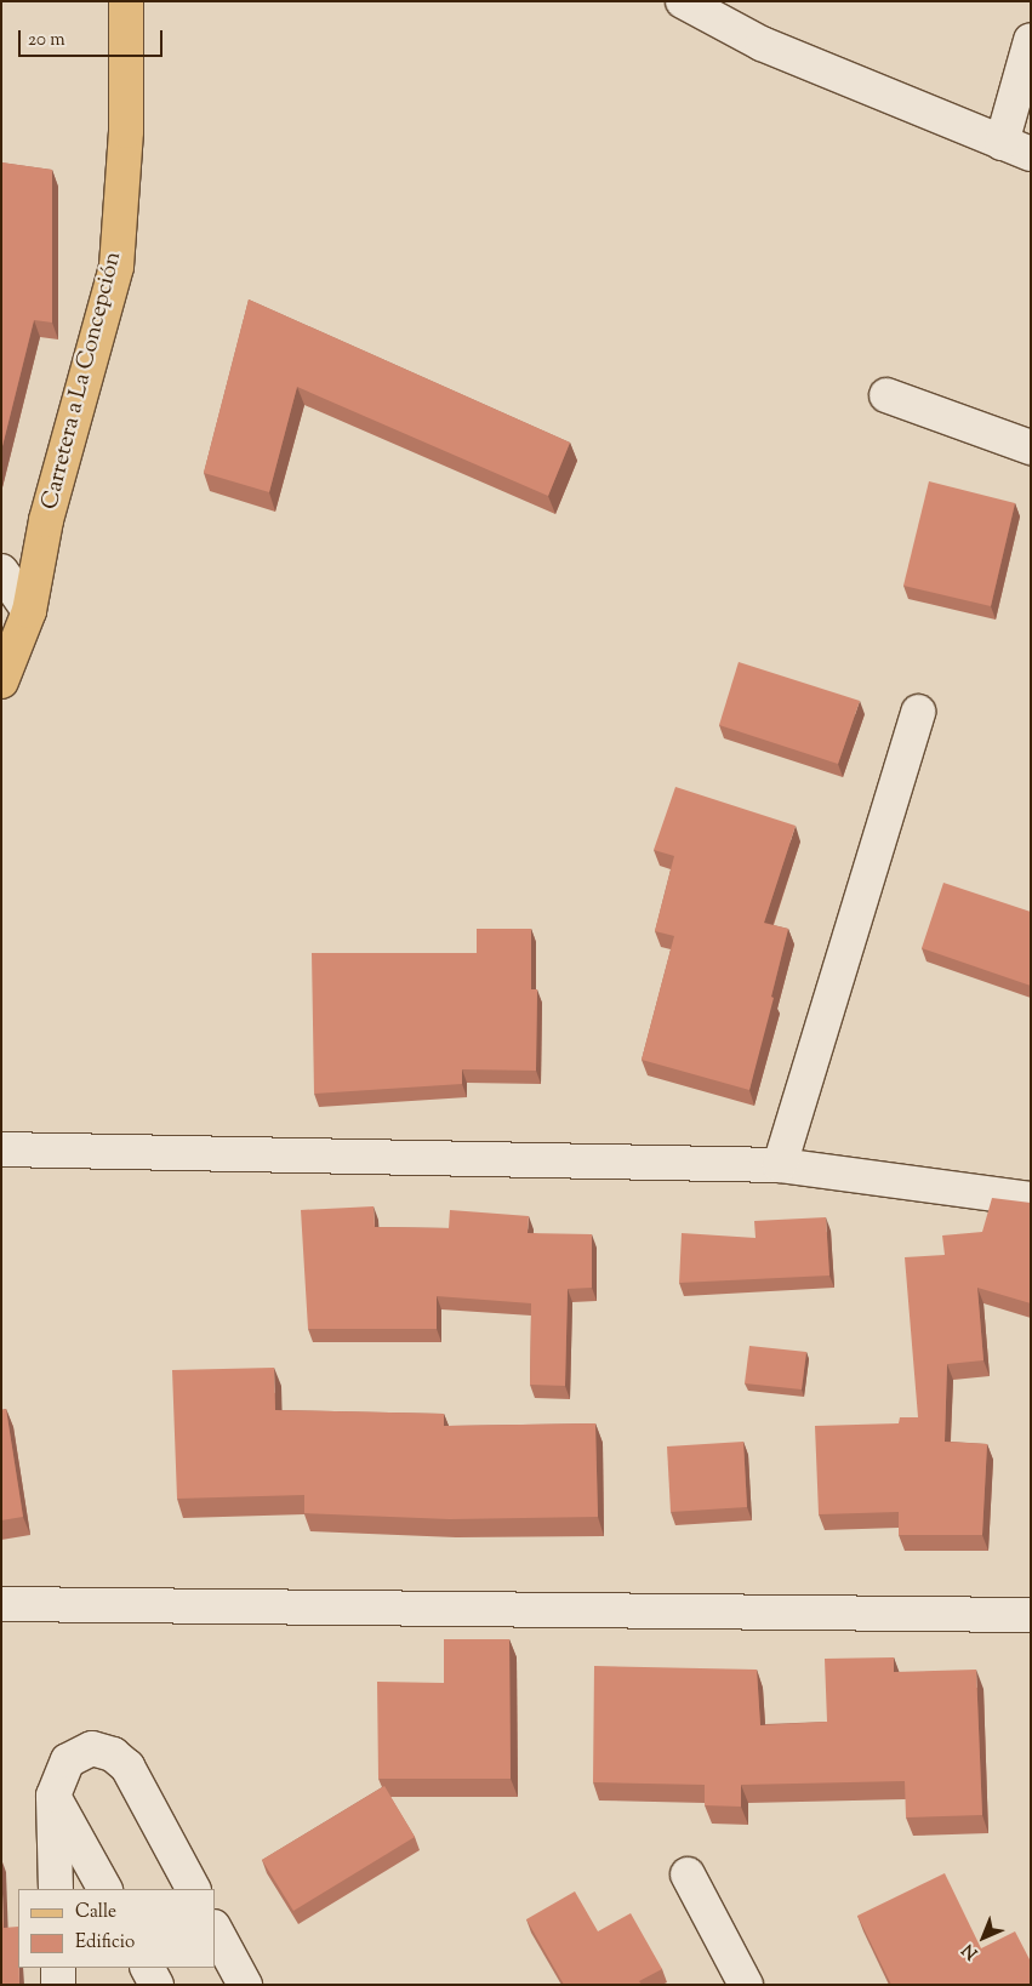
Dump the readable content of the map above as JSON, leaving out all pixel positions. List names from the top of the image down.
{
  "streets": {
    "main road": ["Carretera a La Concepción"]
  },
  "legend": ["Calle", "Edificio"],
  "scale_bar": "20 m",
  "north": "bottom left"
}
